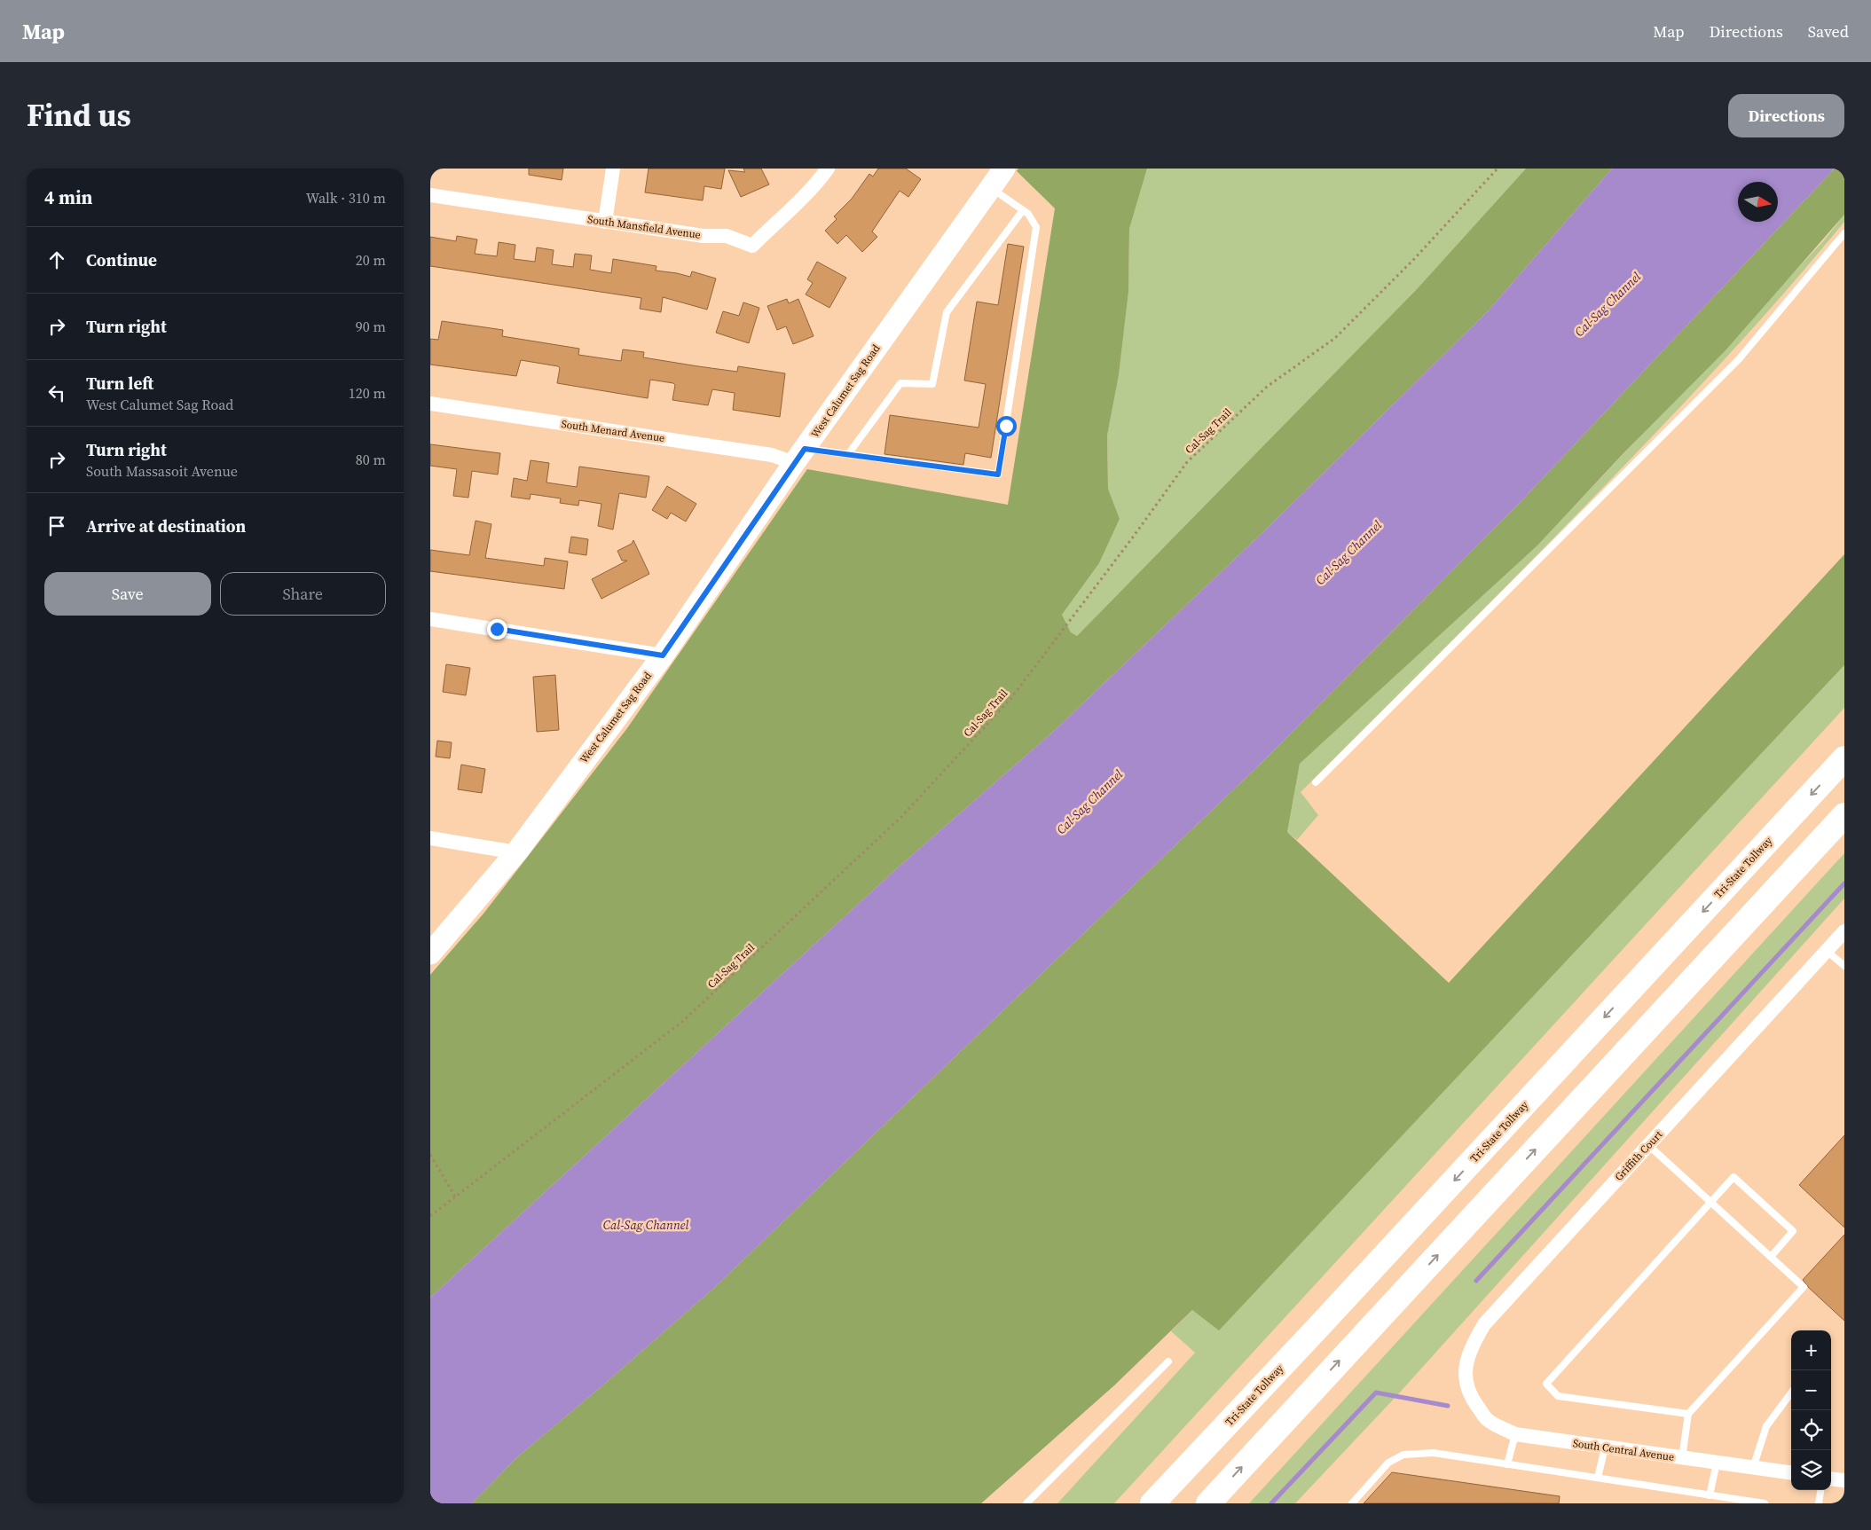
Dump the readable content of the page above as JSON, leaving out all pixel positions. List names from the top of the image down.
{
  "streets": {
    "highway": ["Tri-State Tollway"],
    "main road": ["West Calumet Sag Road"],
    "street": [
      "South Mansfield Avenue",
      "South Menard Avenue",
      "Griffith Court",
      "South Central Avenue"
    ],
    "path": ["Cal-Sag Trail"]
  },
  "crossings": [
    ["West Calumet Sag Road", "South Menard Avenue"],
    ["Griffith Court", "South Central Avenue"]
  ],
  "water": ["Cal-Sag Channel"],
  "north": "right",
  "page": {
    "header": "Map",
    "nav": ["Map", "Directions", "Saved"],
    "title": "Find us",
    "buttons": [
      "Directions",
      ["Save", "Share"]
    ],
    "heading": ["4 min", "Walk · 310 m"],
    "list": [
      ["Continue", "20 m"],
      ["Turn right", "90 m"],
      ["Turn left", "West Calumet Sag Road", "120 m"],
      ["Turn right", "South Massasoit Avenue", "80 m"],
      "Arrive at destination"
    ],
    "map_buttons": ["+", "−"]
  }
}
